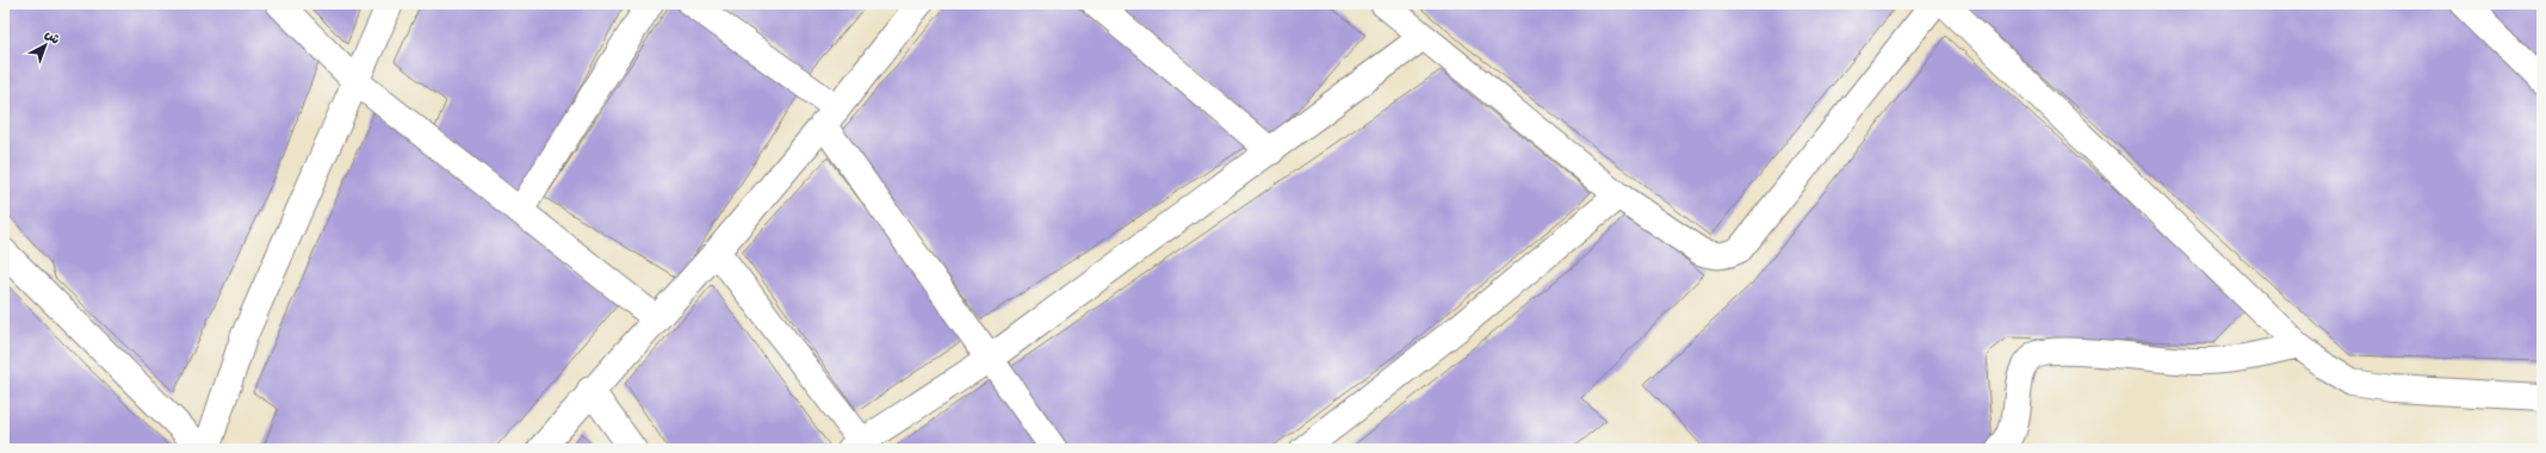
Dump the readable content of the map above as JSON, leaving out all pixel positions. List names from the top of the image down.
{
  "north": "top right"
}
